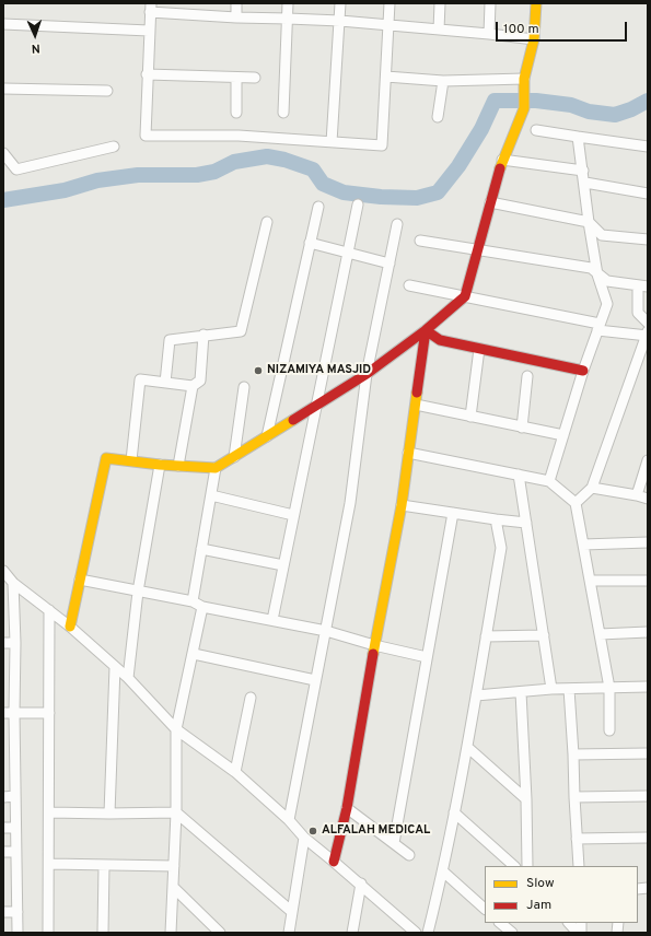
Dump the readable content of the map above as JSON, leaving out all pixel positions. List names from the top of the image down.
{
  "places": ["NIZAMIYA MASJID", "ALFALAH MEDICAL"],
  "legend": ["Slow", "Jam"],
  "scale_bar": "100 m",
  "north": "bottom"
}
